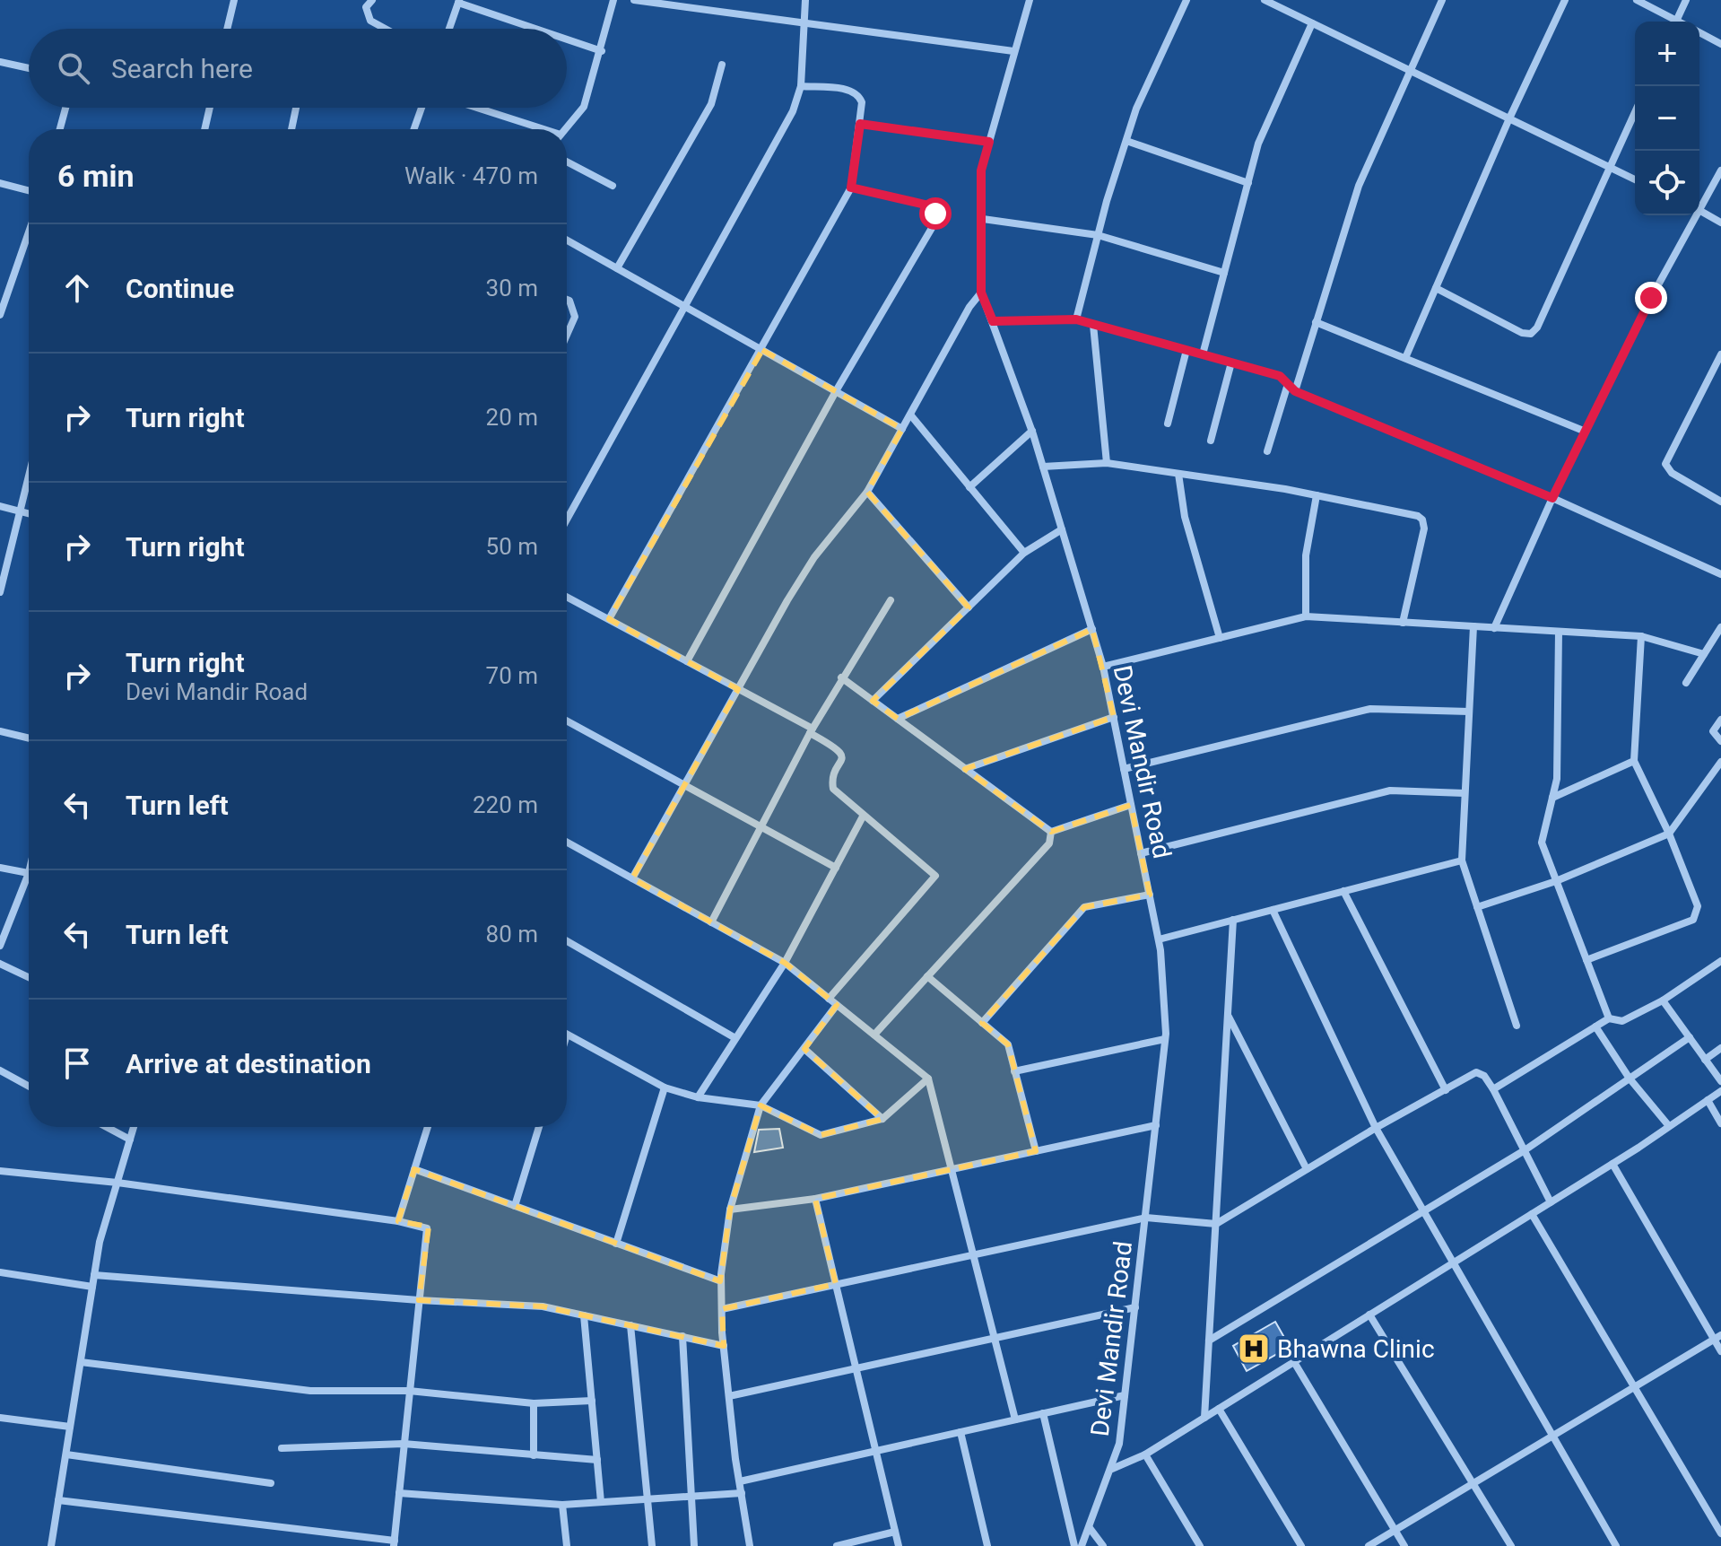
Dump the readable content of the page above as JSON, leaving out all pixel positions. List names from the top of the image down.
{
  "streets": {
    "street": ["Devi Mandir Road"]
  },
  "places": {
    "hospital": ["Bhawna Clinic"]
  },
  "page": {
    "map_buttons": ["+", "−"],
    "search": "Search here",
    "heading": ["6 min", "Walk · 470 m"],
    "list": [
      ["Continue", "30 m"],
      ["Turn right", "20 m"],
      ["Turn right", "50 m"],
      ["Turn right", "Devi Mandir Road", "70 m"],
      ["Turn left", "220 m"],
      ["Turn left", "80 m"],
      "Arrive at destination"
    ]
  }
}
